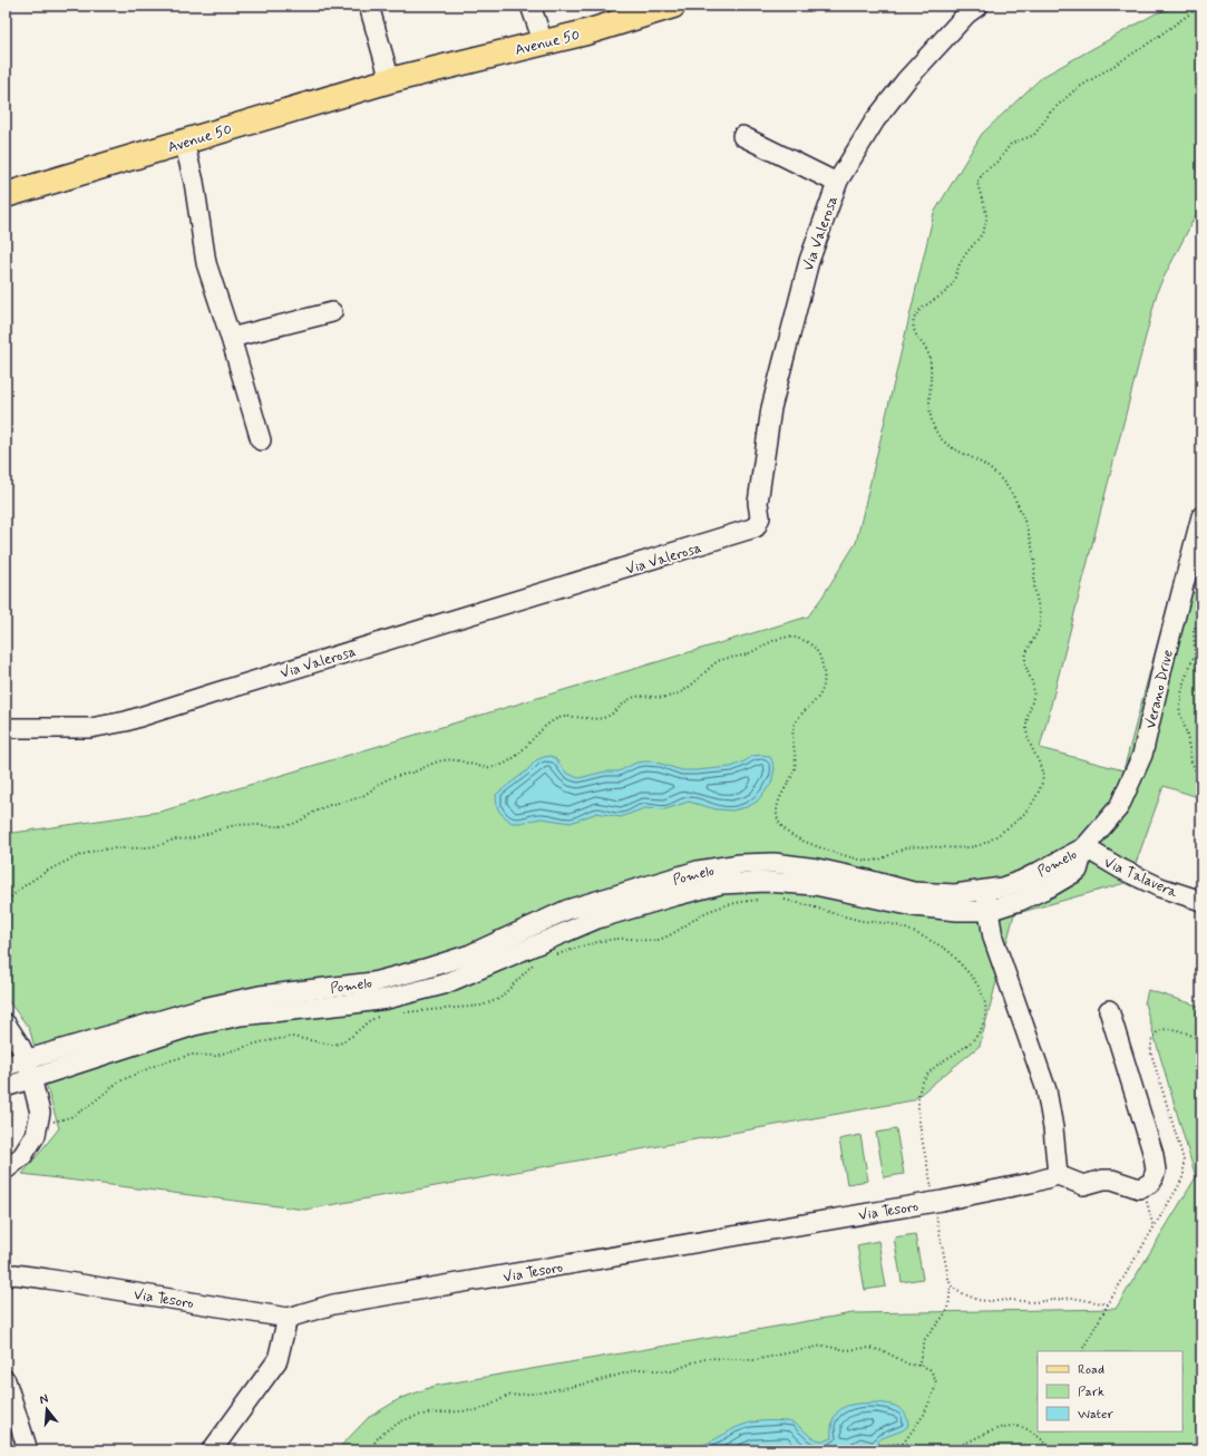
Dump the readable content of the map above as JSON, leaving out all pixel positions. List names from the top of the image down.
{
  "streets": {
    "main road": ["Avenue 50"],
    "street": [
      "Via Valerosa",
      "Verano Drive",
      "Pomelo",
      "Via Talavera",
      "Via Tesoro"
    ]
  },
  "crossings": [
    ["Verano Drive", "Pomelo"],
    ["Verano Drive", "Via Talavera"],
    ["Pomelo", "Via Talavera"]
  ],
  "legend": ["Road", "Park", "Water"],
  "north": "top"
}
